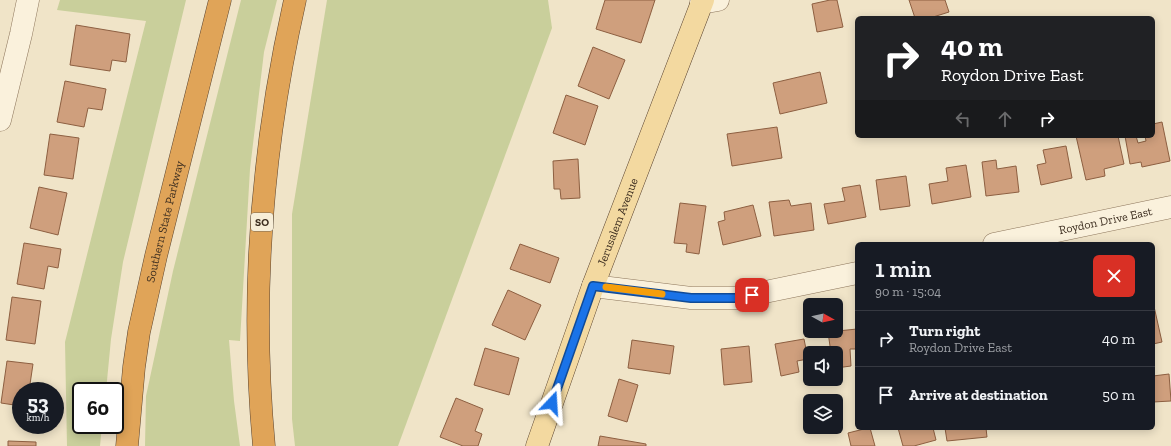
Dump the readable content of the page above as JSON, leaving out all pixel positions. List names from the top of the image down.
{
  "streets": {
    "highway": ["Southern State Parkway", "SO"],
    "main road": ["Jerusalem Avenue"],
    "street": ["Roydon Drive East"]
  },
  "north": "right",
  "page": {
    "turn": ["40 m", "Roydon Drive East"],
    "heading": ["1 min", "90 m · 15:04"],
    "list": [
      {
        "name": "Turn right",
        "note": "Roydon Drive East",
        "value": "40 m"
      },
      {
        "name": "Arrive at destination",
        "value": "50 m"
      }
    ],
    "speed": "53 km/h",
    "limit": "60"
  }
}
